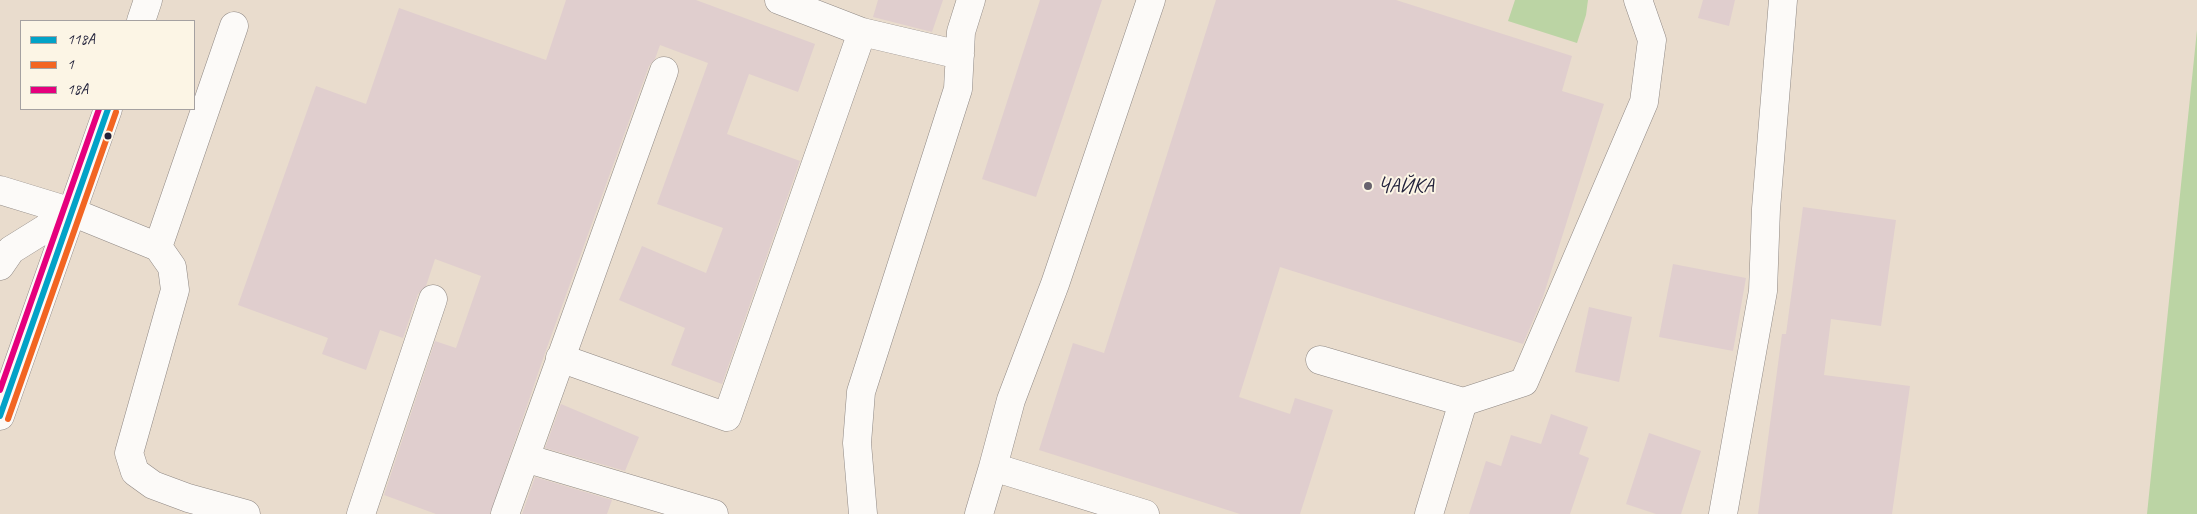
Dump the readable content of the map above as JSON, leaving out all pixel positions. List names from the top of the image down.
{
  "places": ["ЧАЙКА"],
  "lines": ["transit line 118А", "transit line 18А", "transit line 1"],
  "legend": ["118А", "1", "18А"]
}
